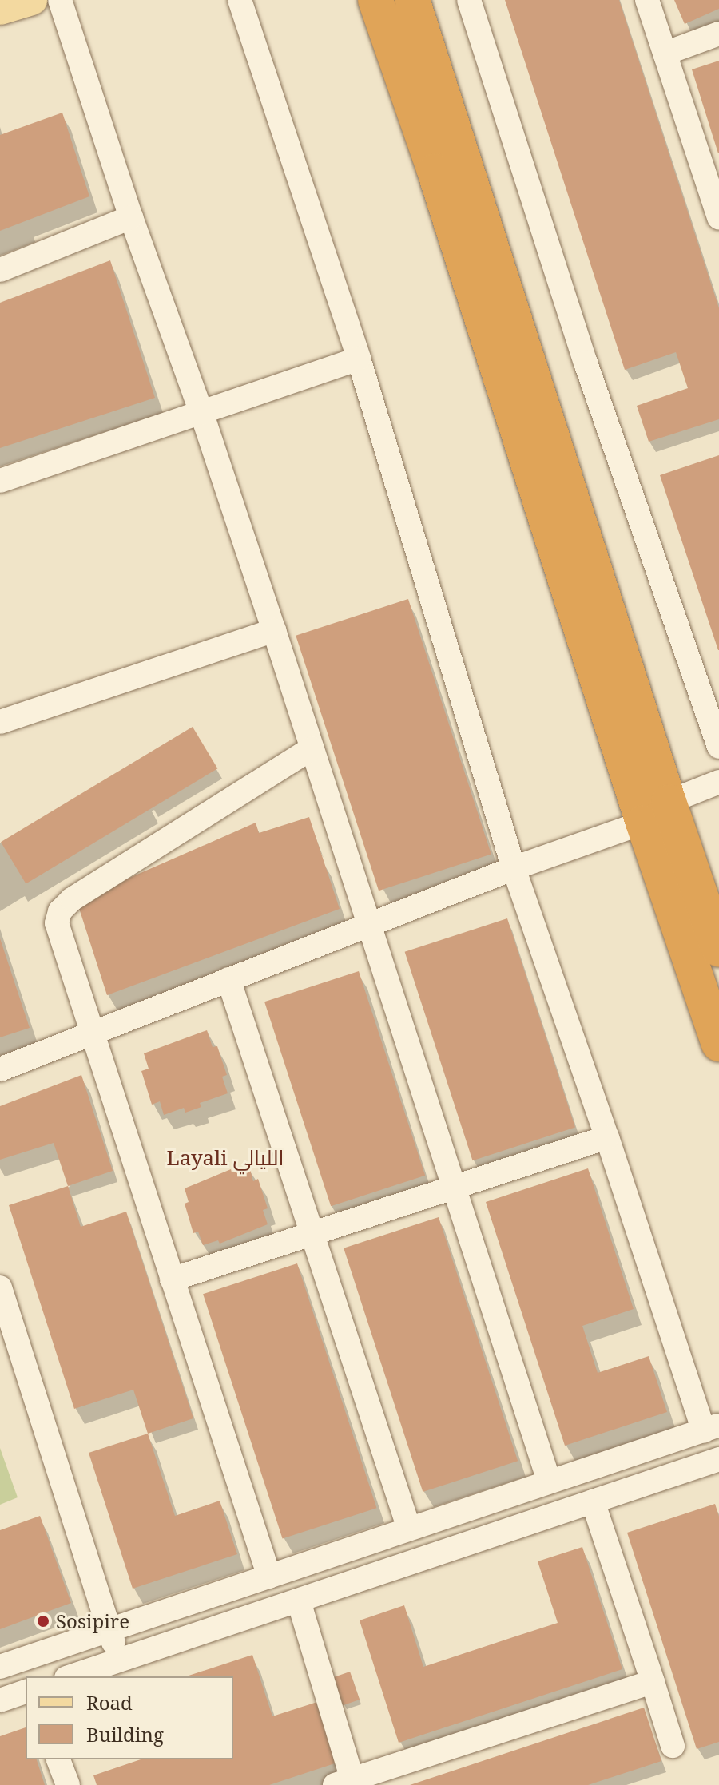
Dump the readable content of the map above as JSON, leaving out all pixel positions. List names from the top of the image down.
{
  "districts": ["Layali الليالي"],
  "places": ["Sosipire"],
  "legend": ["Road", "Building"]
}
